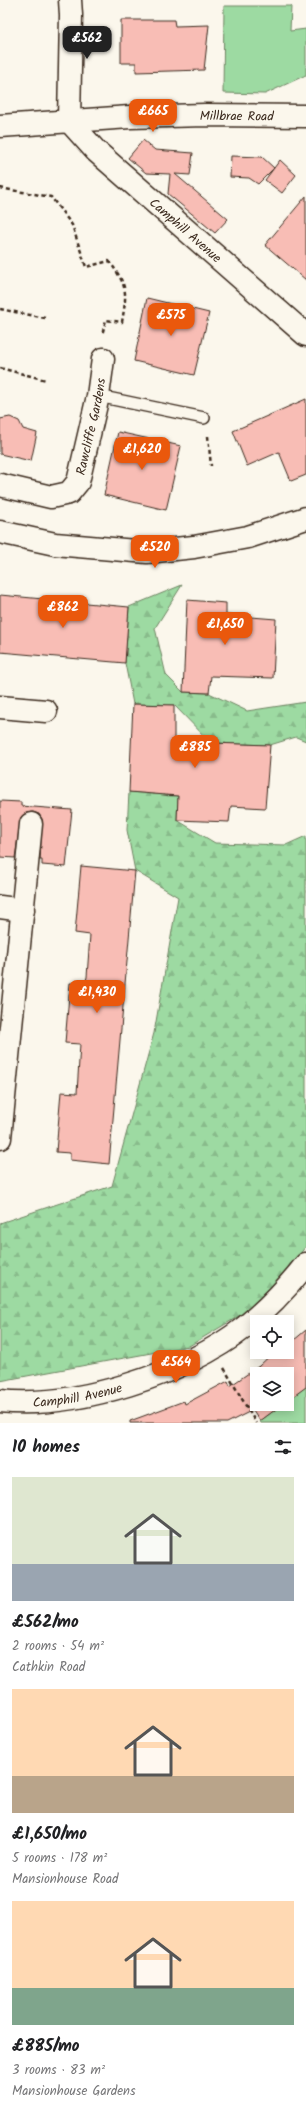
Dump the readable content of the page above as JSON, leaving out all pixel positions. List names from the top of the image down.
{
  "streets": {
    "street": ["Millbrae Road", "Camphill Avenue", "Rawcliffe Gardens"]
  },
  "crossings": [
    ["Millbrae Road", "Camphill Avenue"]
  ],
  "page": {
    "price": [
      "£562",
      "£665",
      "£575",
      "£1,620",
      "£520",
      "£862",
      "£1,650",
      "£885",
      "£1,430",
      "£564"
    ],
    "heading": "10 homes",
    "list": [
      {
        "name": "£562/mo",
        "note": "2 rooms · 54 m² · Cathkin Road"
      },
      {
        "name": "£1,650/mo",
        "note": "5 rooms · 178 m² · Mansionhouse Road"
      },
      {
        "name": "£885/mo",
        "note": "3 rooms · 83 m² · Mansionhouse Gardens"
      }
    ]
  }
}
